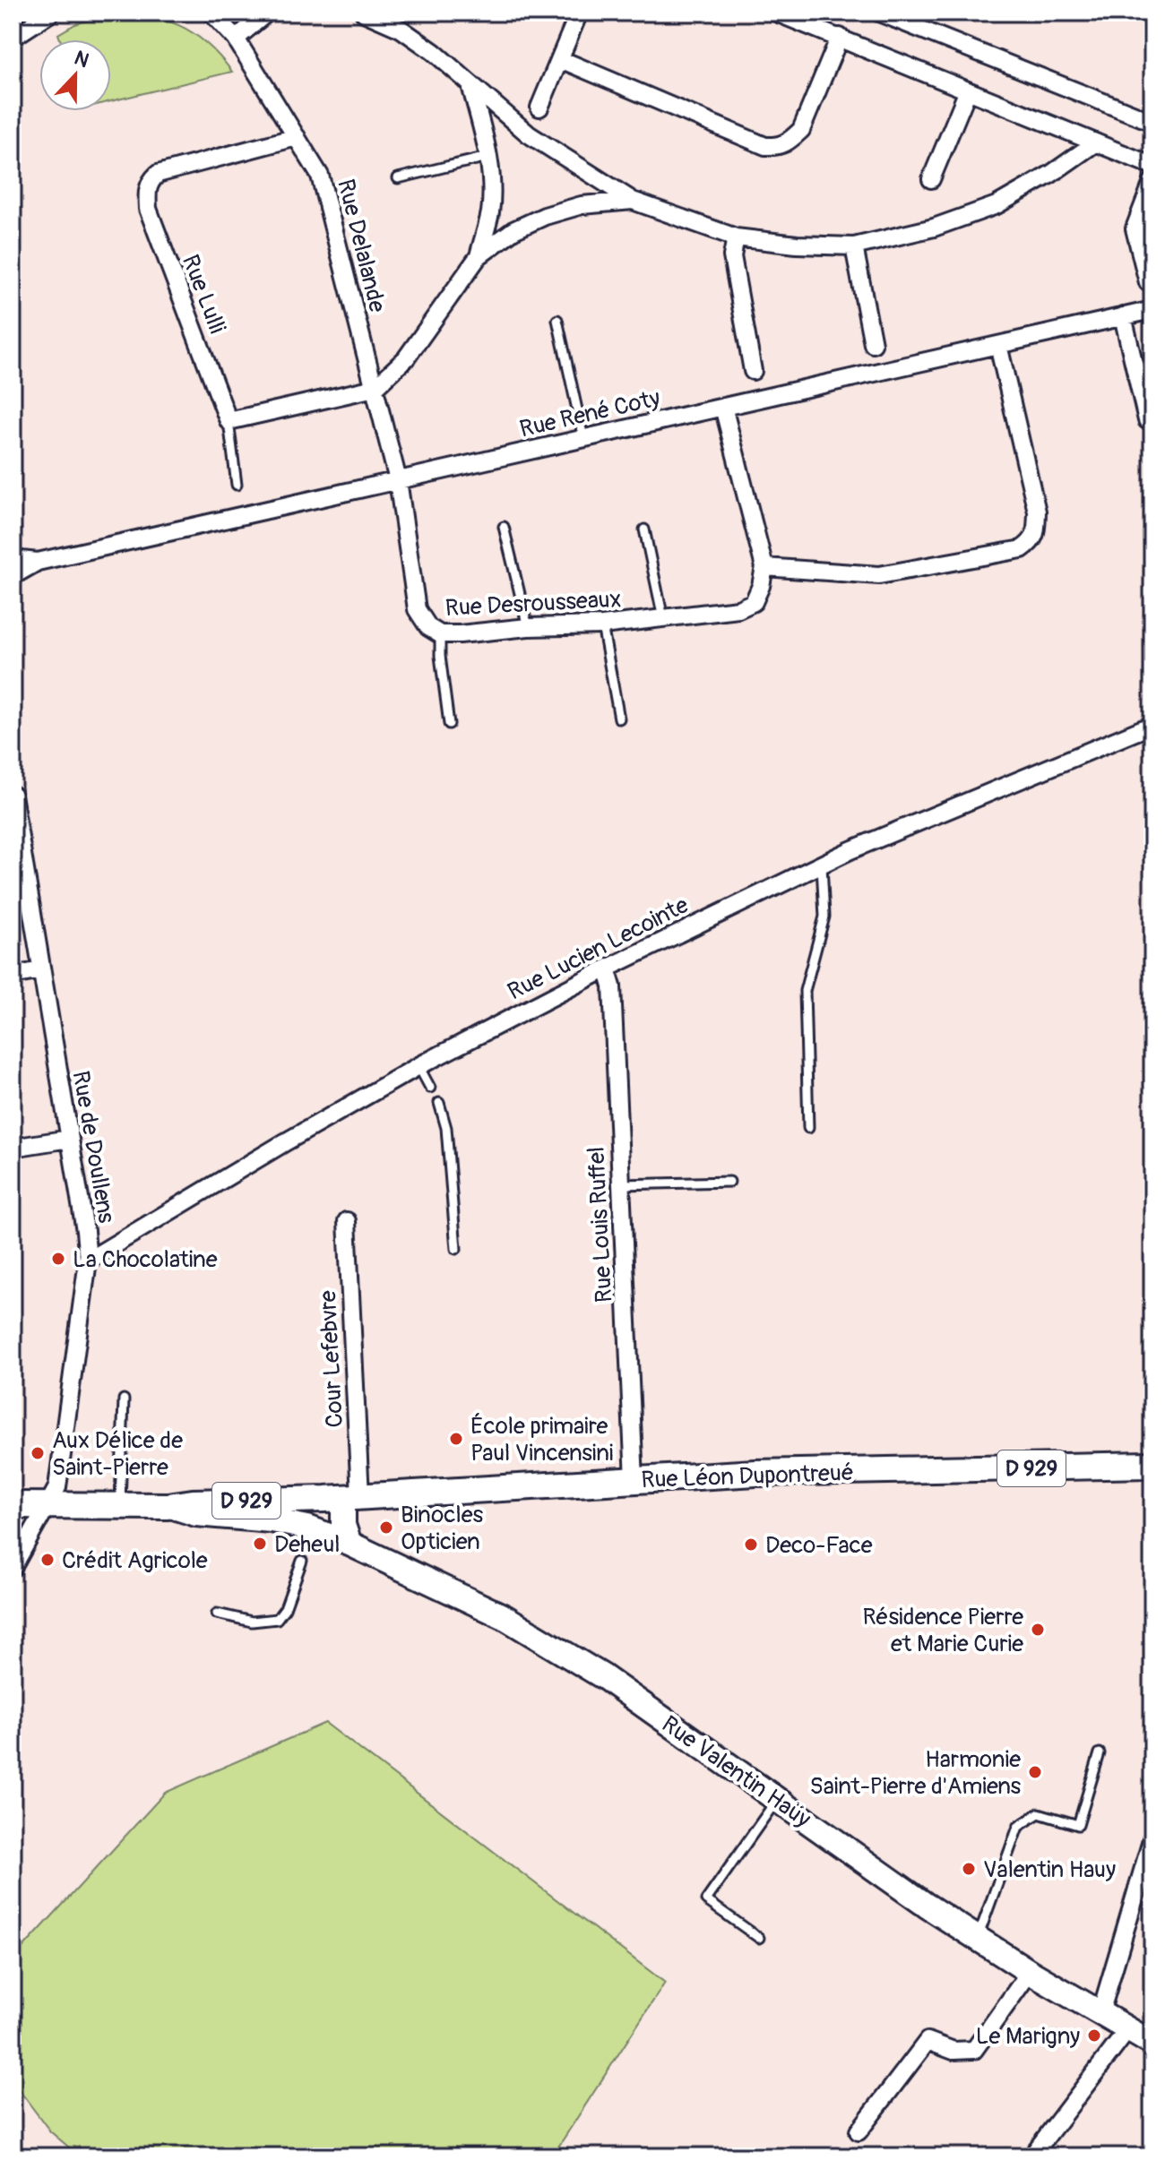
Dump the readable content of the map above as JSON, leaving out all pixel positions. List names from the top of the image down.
{
  "streets": {
    "main road": ["D 929", "Rue Léon Dupontreué"],
    "street": [
      "Rue Delalande",
      "Rue Lulli",
      "Rue René Coty",
      "Rue Desrousseaux",
      "Rue Lucien Lecointe",
      "Rue de Doullens",
      "Rue Louis Ruffel",
      "Cour Lefebvre",
      "Rue Valentin Haüy"
    ]
  },
  "crossings": [
    ["Rue Delalande", "Rue Lulli"],
    ["Rue Delalande", "Rue René Coty"],
    ["Rue Delalande", "Rue Desrousseaux"],
    ["Rue René Coty", "Rue Desrousseaux"],
    ["Rue Lucien Lecointe", "Rue de Doullens"],
    ["Rue Lucien Lecointe", "Rue Louis Ruffel"],
    ["Rue de Doullens", "D 929"],
    ["Rue Louis Ruffel", "Rue Léon Dupontreué"],
    ["Cour Lefebvre", "D 929"],
    ["Cour Lefebvre", "Rue Léon Dupontreué"],
    ["D 929", "Rue Léon Dupontreué"],
    ["D 929", "Rue Valentin Haüy"]
  ],
  "places": [
    "La Chocolatine",
    "École primaire Paul Vincensini",
    "Aux Délice de Saint-Pierre",
    "Binocles Opticien",
    "Deheul",
    "Deco-Face",
    "Crédit Agricole",
    "Résidence Pierre et Marie Curie",
    "Harmonie Saint-Pierre d'Amiens",
    "Valentin Hauy",
    "Le Marigny"
  ],
  "north": "top"
}
